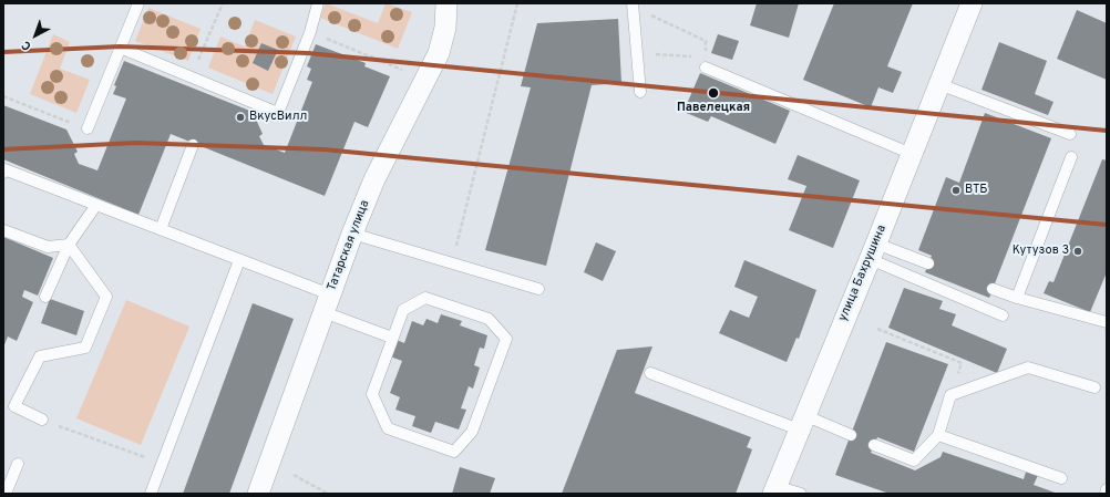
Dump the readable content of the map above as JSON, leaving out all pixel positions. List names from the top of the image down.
{
  "streets": {
    "street": ["Татарская улица", "улица Бахрушина"]
  },
  "places": [
    "Павелецкая",
    "ВкусВилл",
    "ВТБ",
    "Кутузов 3"
  ],
  "north": "bottom left"
}
